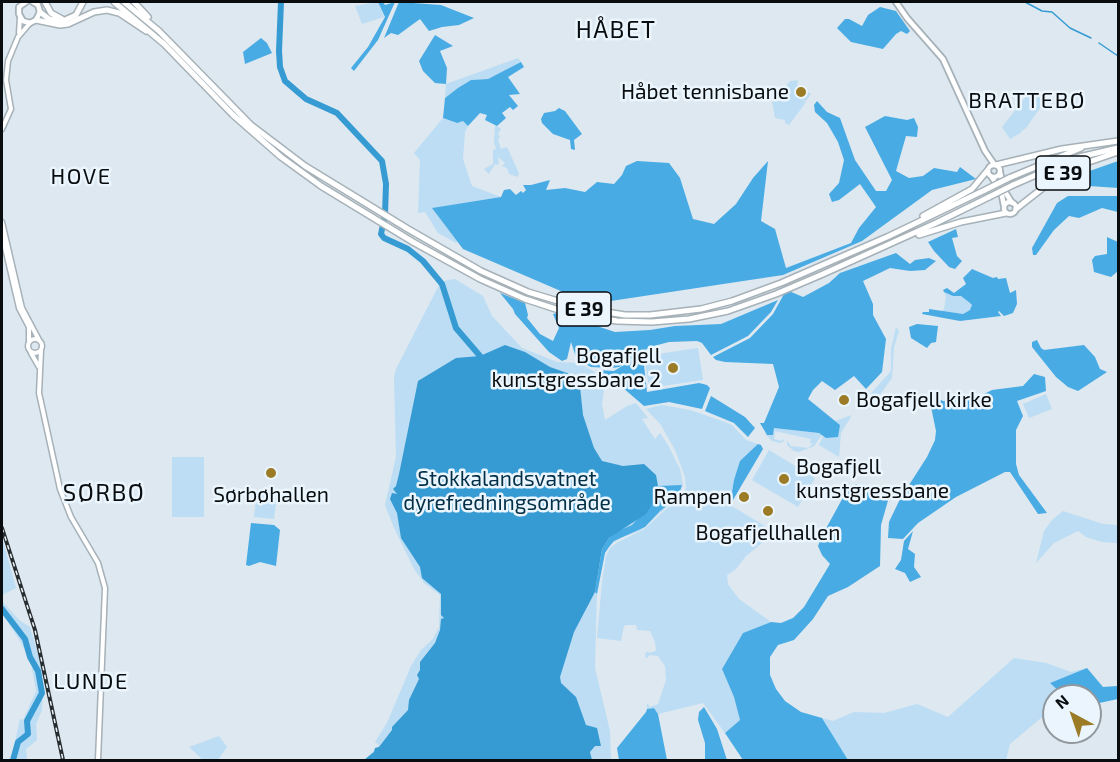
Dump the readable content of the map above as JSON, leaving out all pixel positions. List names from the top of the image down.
{
  "streets": {
    "highway": ["E 39"]
  },
  "districts": [
    "HÅBET",
    "BRATTEBØ",
    "HOVE",
    "SØRBØ",
    "LUNDE"
  ],
  "parks": ["Stokkalandsvatnet dyrefredningsområde"],
  "places": [
    "Håbet tennisbane",
    "Bogafjell kunstgressbane 2",
    "Bogafjell kirke",
    "Sørbøhallen",
    "Bogafjell kunstgressbane",
    "Rampen",
    "Bogafjellhallen"
  ],
  "north": "top left"
}
